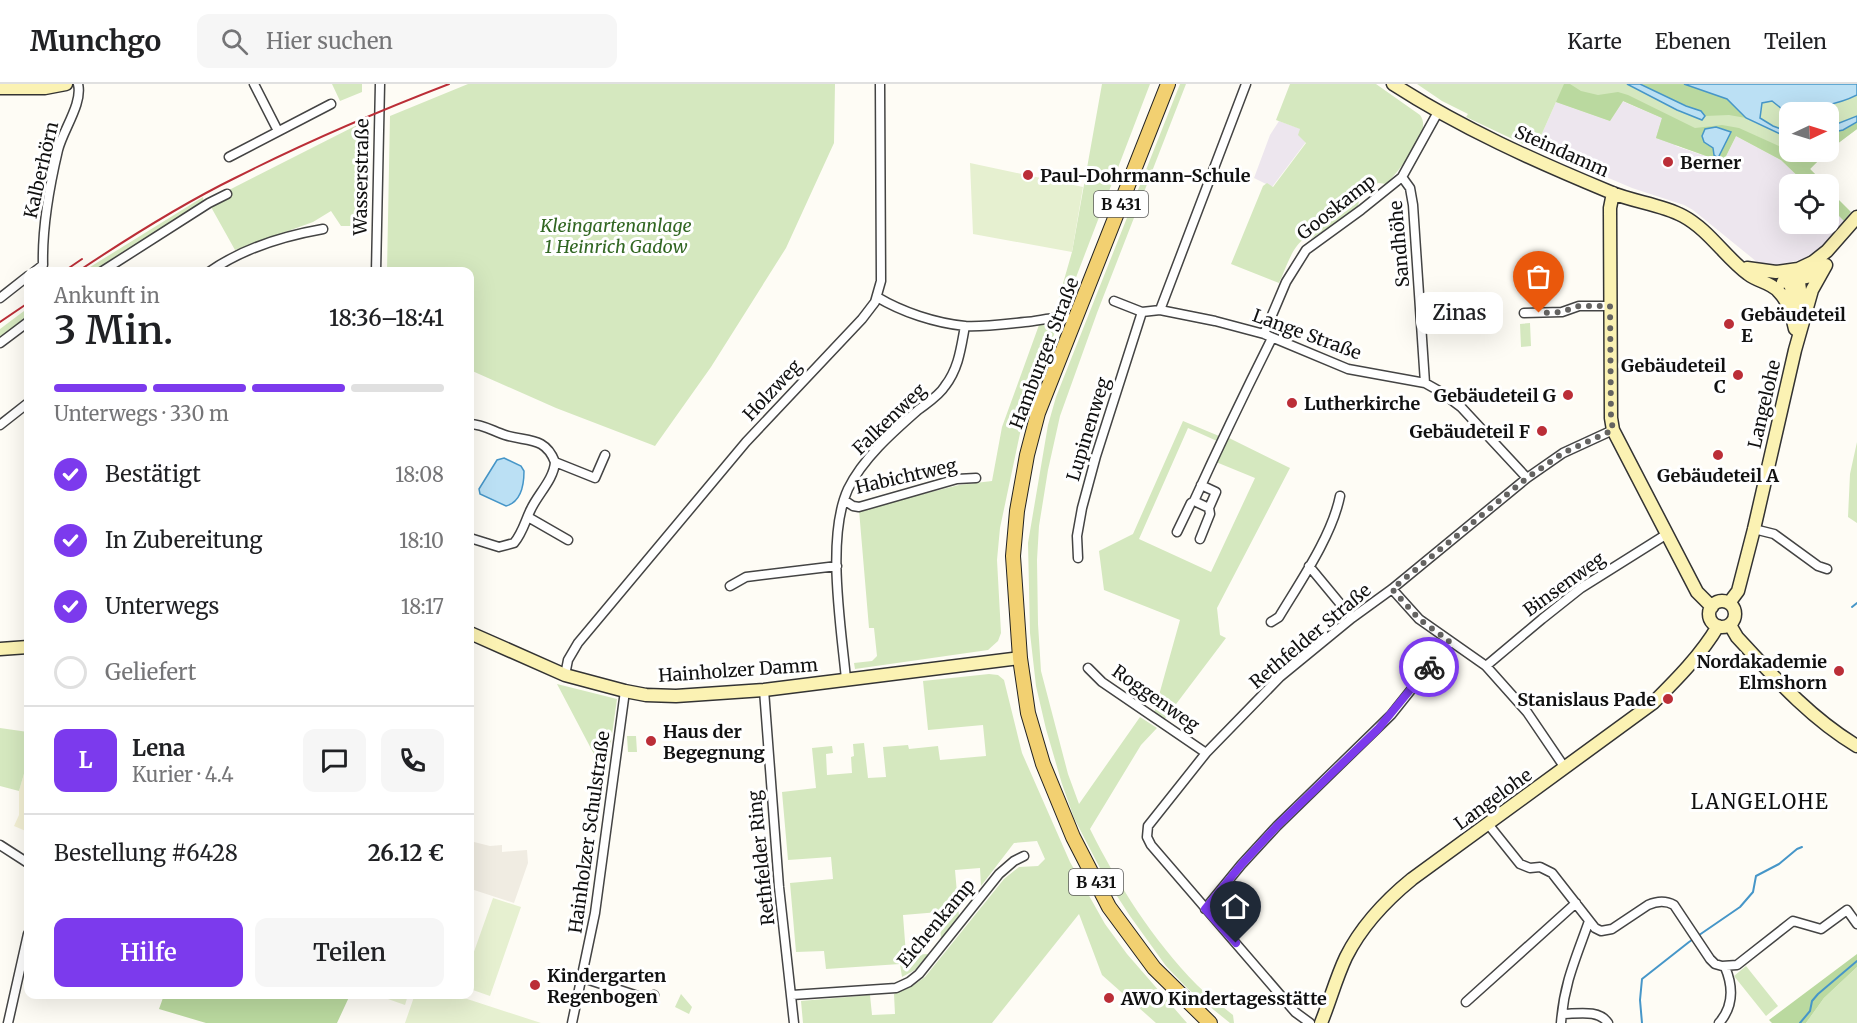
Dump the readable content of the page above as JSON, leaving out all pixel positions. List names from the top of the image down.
{
  "streets": {
    "main road": ["B 431", "Hamburger Straße"],
    "street": [
      "Steindamm",
      "Kalberhörn",
      "Wasserstraße",
      "Gooskamp",
      "Sandhöhe",
      "Lange Straße",
      "Holzweg",
      "Langelohe",
      "Falkenweg",
      "Lupinenweg",
      "Habichtweg",
      "Binsenweg",
      "Rethfelder Straße",
      "Hainholzer Damm",
      "Roggenweg",
      "Hainholzer Schulstraße",
      "Rethfelder Ring",
      "Eichenkamp"
    ]
  },
  "crossings": [
    ["Steindamm", "Gooskamp"],
    ["Steindamm", "Binsenweg"],
    ["Steindamm", "Rethfelder Straße"],
    ["Gooskamp", "Sandhöhe"],
    ["Gooskamp", "Lange Straße"],
    ["Sandhöhe", "Lange Straße"],
    ["Lange Straße", "Lupinenweg"],
    ["Lange Straße", "Rethfelder Straße"],
    ["Hamburger Straße", "Hainholzer Damm"],
    ["Holzweg", "Hainholzer Damm"],
    ["Falkenweg", "Habichtweg"],
    ["Falkenweg", "Hainholzer Damm"],
    ["Rethfelder Straße", "Roggenweg"],
    ["Hainholzer Damm", "Hainholzer Schulstraße"],
    ["Hainholzer Damm", "Rethfelder Ring"],
    ["Rethfelder Ring", "Eichenkamp"]
  ],
  "districts": ["LANGELOHE"],
  "parks": ["Kleingartenanlage 1 Heinrich Gadow"],
  "places": [
    "Berner",
    "Paul-Dohrmann-Schule",
    "Zinas",
    "Gebäudeteil E",
    "Gebäudeteil C",
    "Gebäudeteil G",
    "Lutherkirche",
    "Gebäudeteil F",
    "Gebäudeteil A",
    "Nordakademie Elmshorn",
    "Stanislaus Pade",
    "Haus der Begegnung",
    "Kindergarten Regenbogen",
    "AWO Kindertagesstätte"
  ],
  "north": "right",
  "page": {
    "header": "Munchgo",
    "search": "Hier suchen",
    "nav": ["Karte", "Ebenen", "Teilen"],
    "heading": ["3 Min.", "Ankunft in", "18:36–18:41"],
    "panel": [
      "Lena",
      "Kurier · 4.4",
      "Bestellung #6428",
      "26.12 €"
    ],
    "bubble": "Zinas",
    "bar": "Unterwegs · 330 m",
    "list": [
      ["Bestätigt", "18:08"],
      ["In Zubereitung", "18:10"],
      ["Unterwegs", "18:17"],
      "Geliefert"
    ],
    "round": "L",
    "buttons": ["Hilfe", "Teilen"]
  }
}
